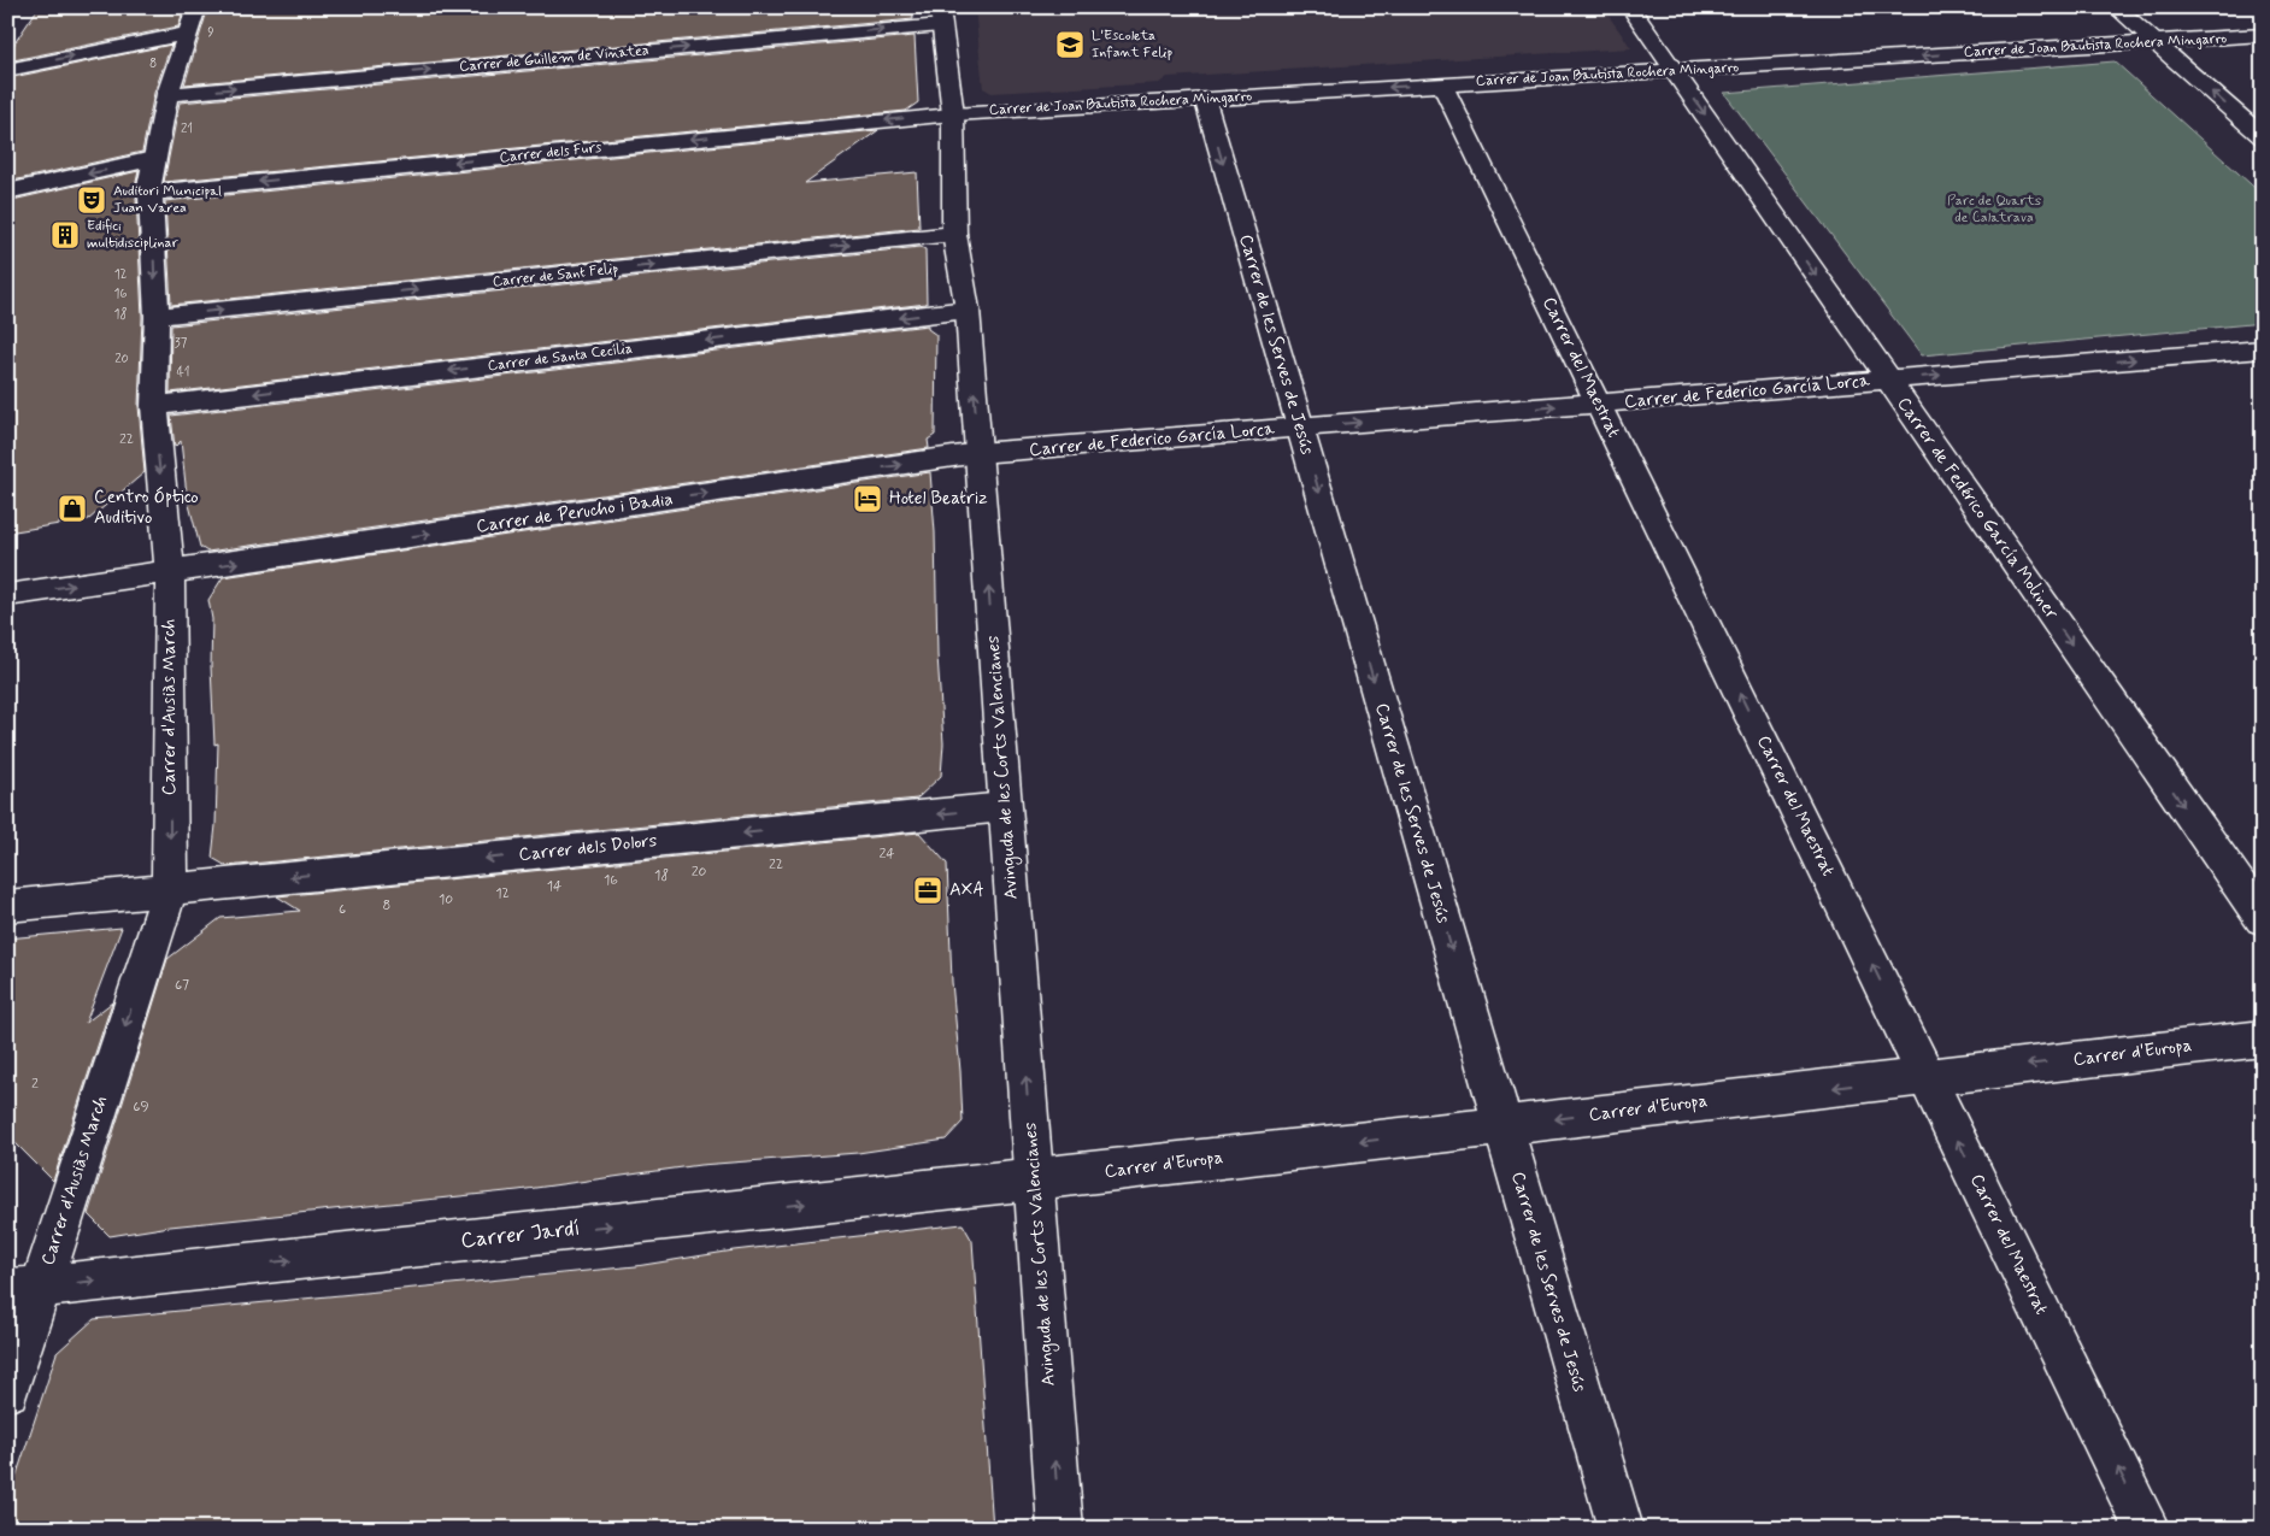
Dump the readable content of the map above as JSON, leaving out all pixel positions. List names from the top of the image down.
{
  "streets": {
    "street": [
      "Carrer de Joan Bautista Rochera Mingarro",
      "Carrer de Guillem de Vinatea",
      "Carrer dels Furs",
      "Carrer de Sant Felip",
      "Carrer de les Serves de Jesús",
      "Carrer de Santa Cecília",
      "Carrer del Maestrat",
      "Carrer de Federico García Lorca",
      "Carrer de Fedérico García Moliner",
      "Carrer de Perucho i Badia",
      "Carrer d'Ausiàs March",
      "Avinguda de les Corts Valencianes",
      "Carrer dels Dolors",
      "Carrer d'Europa",
      "Carrer Jardí"
    ]
  },
  "crossings": [
    ["Carrer de Joan Bautista Rochera Mingarro", "Carrer dels Furs"],
    ["Carrer de Joan Bautista Rochera Mingarro", "Carrer de les Serves de Jesús"],
    ["Carrer de Joan Bautista Rochera Mingarro", "Carrer del Maestrat"],
    ["Carrer de Joan Bautista Rochera Mingarro", "Carrer de Fedérico García Moliner"],
    ["Carrer de Joan Bautista Rochera Mingarro", "Avinguda de les Corts Valencianes"],
    ["Carrer de Guillem de Vinatea", "Carrer d'Ausiàs March"],
    ["Carrer de Guillem de Vinatea", "Avinguda de les Corts Valencianes"],
    ["Carrer dels Furs", "Carrer d'Ausiàs March"],
    ["Carrer dels Furs", "Avinguda de les Corts Valencianes"],
    ["Carrer de Sant Felip", "Carrer d'Ausiàs March"],
    ["Carrer de Sant Felip", "Avinguda de les Corts Valencianes"],
    ["Carrer de les Serves de Jesús", "Carrer de Federico García Lorca"],
    ["Carrer de les Serves de Jesús", "Carrer d'Europa"],
    ["Carrer de Santa Cecília", "Carrer d'Ausiàs March"],
    ["Carrer de Santa Cecília", "Avinguda de les Corts Valencianes"],
    ["Carrer del Maestrat", "Carrer de Federico García Lorca"],
    ["Carrer del Maestrat", "Carrer d'Europa"],
    ["Carrer de Federico García Lorca", "Carrer de Fedérico García Moliner"],
    ["Carrer de Federico García Lorca", "Carrer de Perucho i Badia"],
    ["Carrer de Federico García Lorca", "Avinguda de les Corts Valencianes"],
    ["Carrer de Perucho i Badia", "Carrer d'Ausiàs March"],
    ["Carrer de Perucho i Badia", "Avinguda de les Corts Valencianes"],
    ["Carrer d'Ausiàs March", "Carrer dels Dolors"],
    ["Carrer d'Ausiàs March", "Carrer Jardí"],
    ["Avinguda de les Corts Valencianes", "Carrer dels Dolors"],
    ["Avinguda de les Corts Valencianes", "Carrer d'Europa"],
    ["Avinguda de les Corts Valencianes", "Carrer Jardí"],
    ["Carrer d'Europa", "Carrer Jardí"]
  ],
  "one_way": [
    "Carrer de Joan Bautista Rochera Mingarro",
    "Carrer de Guillem de Vinatea",
    "Carrer dels Furs",
    "Carrer de Sant Felip",
    "Carrer de les Serves de Jesús",
    "Carrer de Santa Cecília",
    "Carrer del Maestrat",
    "Carrer de Federico García Lorca",
    "Carrer de Fedérico García Moliner",
    "Carrer de Perucho i Badia",
    "Carrer d'Ausiàs March",
    "Avinguda de les Corts Valencianes",
    "Carrer dels Dolors",
    "Carrer d'Europa",
    "Carrer Jardí"
  ],
  "parks": ["Parc de Quarts de Calatrava"],
  "places": {
    "school or university": ["L'Escoleta Infant Felip"],
    "theatre": ["Auditori Municipal Juan Varea"],
    "building": ["Edifici multidisciplinar"],
    "hotel": ["Hotel Beatriz"],
    "shop": ["Centro Óptico Auditivo"],
    "office": ["AXA"]
  },
  "house_numbers": [
    "9",
    "8",
    "21",
    "12",
    "16",
    "18",
    "37",
    "20",
    "41",
    "22",
    "24",
    "22",
    "20",
    "18",
    "16",
    "14",
    "12",
    "10",
    "8",
    "6",
    "67",
    "2",
    "69"
  ]
}
